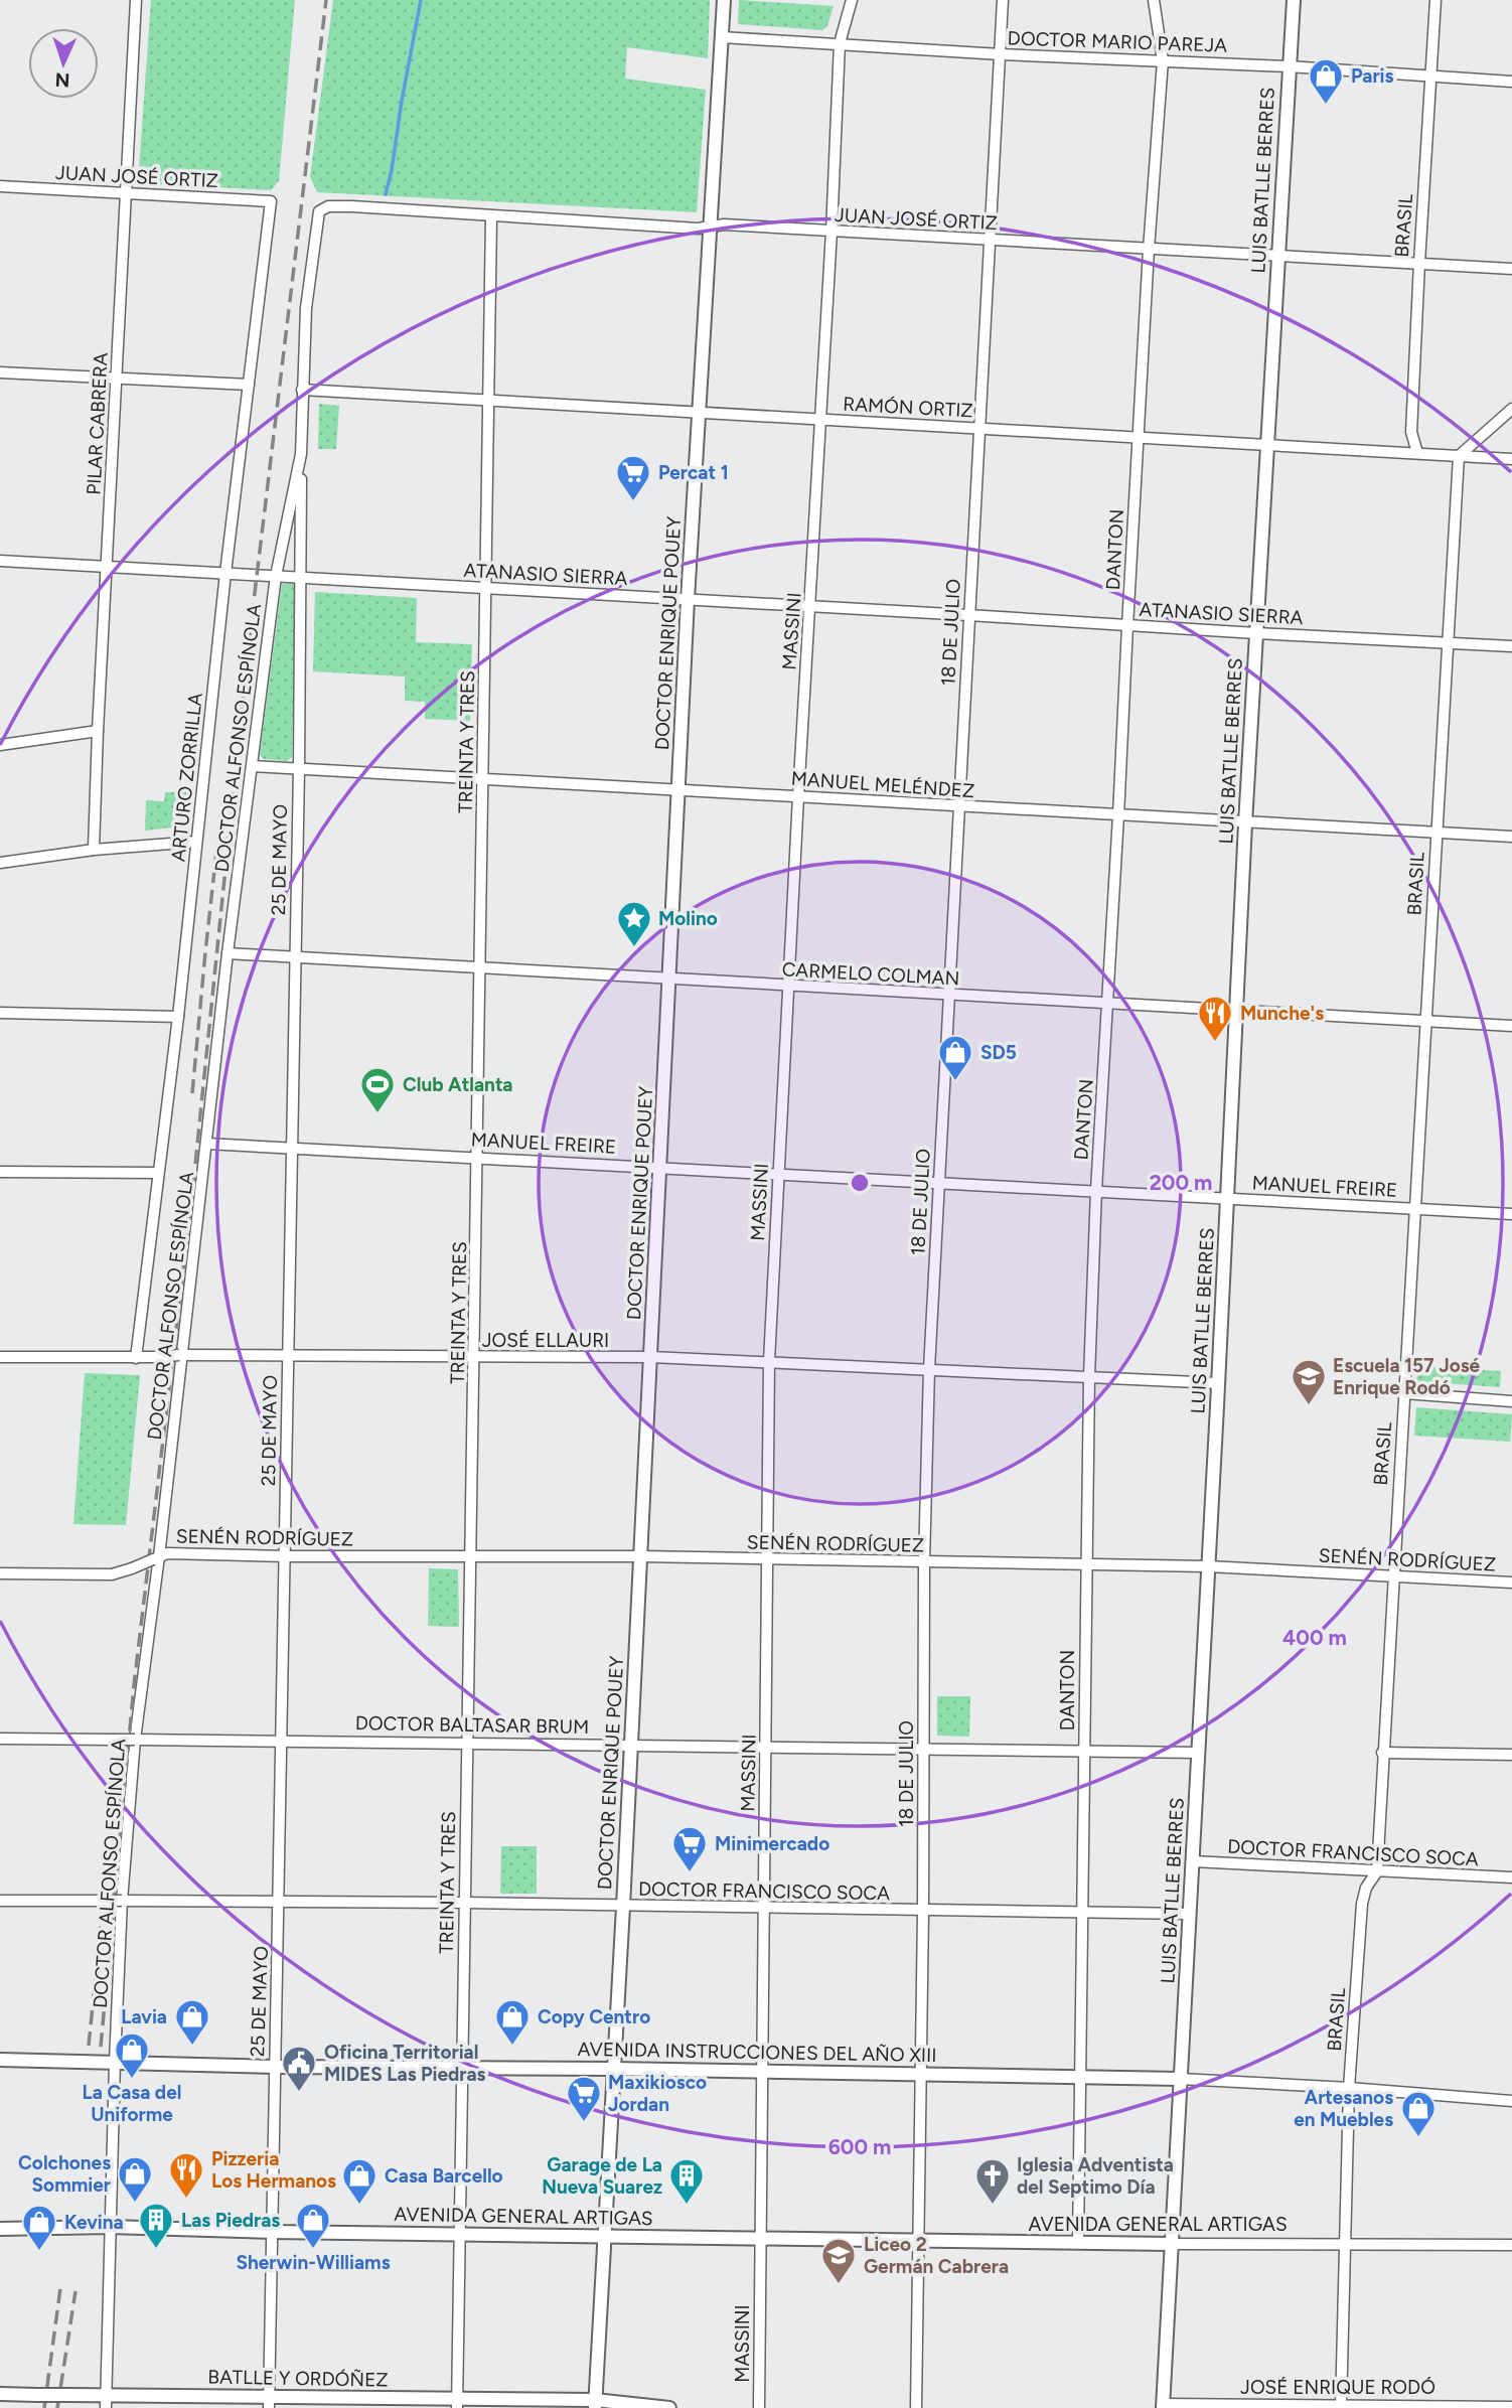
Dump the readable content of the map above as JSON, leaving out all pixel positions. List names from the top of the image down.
{
  "streets": {
    "street": [
      "DOCTOR MARIO PAREJA",
      "JUAN JOSÉ ORTIZ",
      "LUIS BATLLE BERRES",
      "BRASIL",
      "RAMÓN ORTIZ",
      "PILAR CABRERA",
      "DANTON",
      "ATANASIO SIERRA",
      "MASSINI",
      "18 DE JULIO",
      "DOCTOR ENRIQUE POUEY",
      "DOCTOR ALFONSO ESPÍNOLA",
      "TREINTA Y TRES",
      "ARTURO ZORRILLA",
      "MANUEL MELÉNDEZ",
      "25 DE MAYO",
      "CARMELO COLMAN",
      "MANUEL FREIRE",
      "JOSÉ ELLAURI",
      "SENÉN RODRÍGUEZ",
      "DOCTOR BALTASAR BRUM",
      "DOCTOR FRANCISCO SOCA",
      "AVENIDA INSTRUCCIONES DEL AÑO XIII",
      "AVENIDA GENERAL ARTIGAS",
      "BATLLE Y ORDÓÑEZ",
      "JOSÉ ENRIQUE RODÓ"
    ]
  },
  "crossings": [
    ["DOCTOR MARIO PAREJA", "LUIS BATLLE BERRES"],
    ["DOCTOR MARIO PAREJA", "BRASIL"],
    ["DOCTOR MARIO PAREJA", "DANTON"],
    ["DOCTOR MARIO PAREJA", "MASSINI"],
    ["DOCTOR MARIO PAREJA", "18 DE JULIO"],
    ["DOCTOR MARIO PAREJA", "DOCTOR ENRIQUE POUEY"],
    ["JUAN JOSÉ ORTIZ", "LUIS BATLLE BERRES"],
    ["JUAN JOSÉ ORTIZ", "BRASIL"],
    ["JUAN JOSÉ ORTIZ", "PILAR CABRERA"],
    ["JUAN JOSÉ ORTIZ", "DANTON"],
    ["JUAN JOSÉ ORTIZ", "MASSINI"],
    ["JUAN JOSÉ ORTIZ", "18 DE JULIO"],
    ["JUAN JOSÉ ORTIZ", "DOCTOR ENRIQUE POUEY"],
    ["JUAN JOSÉ ORTIZ", "DOCTOR ALFONSO ESPÍNOLA"],
    ["JUAN JOSÉ ORTIZ", "TREINTA Y TRES"],
    ["JUAN JOSÉ ORTIZ", "ARTURO ZORRILLA"],
    ["LUIS BATLLE BERRES", "RAMÓN ORTIZ"],
    ["LUIS BATLLE BERRES", "ATANASIO SIERRA"],
    ["LUIS BATLLE BERRES", "MANUEL MELÉNDEZ"],
    ["LUIS BATLLE BERRES", "CARMELO COLMAN"],
    ["LUIS BATLLE BERRES", "MANUEL FREIRE"],
    ["LUIS BATLLE BERRES", "JOSÉ ELLAURI"],
    ["LUIS BATLLE BERRES", "SENÉN RODRÍGUEZ"],
    ["LUIS BATLLE BERRES", "DOCTOR BALTASAR BRUM"],
    ["LUIS BATLLE BERRES", "DOCTOR FRANCISCO SOCA"],
    ["LUIS BATLLE BERRES", "AVENIDA INSTRUCCIONES DEL AÑO XIII"],
    ["LUIS BATLLE BERRES", "AVENIDA GENERAL ARTIGAS"],
    ["LUIS BATLLE BERRES", "JOSÉ ENRIQUE RODÓ"],
    ["BRASIL", "RAMÓN ORTIZ"],
    ["BRASIL", "ATANASIO SIERRA"],
    ["BRASIL", "MANUEL MELÉNDEZ"],
    ["BRASIL", "CARMELO COLMAN"],
    ["BRASIL", "MANUEL FREIRE"],
    ["BRASIL", "SENÉN RODRÍGUEZ"],
    ["BRASIL", "DOCTOR FRANCISCO SOCA"],
    ["BRASIL", "AVENIDA INSTRUCCIONES DEL AÑO XIII"],
    ["BRASIL", "AVENIDA GENERAL ARTIGAS"],
    ["BRASIL", "JOSÉ ENRIQUE RODÓ"],
    ["RAMÓN ORTIZ", "DANTON"],
    ["RAMÓN ORTIZ", "MASSINI"],
    ["RAMÓN ORTIZ", "18 DE JULIO"],
    ["RAMÓN ORTIZ", "DOCTOR ENRIQUE POUEY"],
    ["RAMÓN ORTIZ", "DOCTOR ALFONSO ESPÍNOLA"],
    ["RAMÓN ORTIZ", "TREINTA Y TRES"],
    ["PILAR CABRERA", "ATANASIO SIERRA"],
    ["DANTON", "ATANASIO SIERRA"],
    ["DANTON", "MANUEL MELÉNDEZ"],
    ["DANTON", "CARMELO COLMAN"],
    ["DANTON", "MANUEL FREIRE"],
    ["DANTON", "JOSÉ ELLAURI"],
    ["DANTON", "SENÉN RODRÍGUEZ"],
    ["DANTON", "DOCTOR BALTASAR BRUM"],
    ["DANTON", "DOCTOR FRANCISCO SOCA"],
    ["DANTON", "AVENIDA INSTRUCCIONES DEL AÑO XIII"],
    ["DANTON", "AVENIDA GENERAL ARTIGAS"],
    ["ATANASIO SIERRA", "MASSINI"],
    ["ATANASIO SIERRA", "18 DE JULIO"],
    ["ATANASIO SIERRA", "DOCTOR ENRIQUE POUEY"],
    ["ATANASIO SIERRA", "DOCTOR ALFONSO ESPÍNOLA"],
    ["ATANASIO SIERRA", "TREINTA Y TRES"],
    ["ATANASIO SIERRA", "ARTURO ZORRILLA"],
    ["ATANASIO SIERRA", "25 DE MAYO"],
    ["MASSINI", "MANUEL MELÉNDEZ"],
    ["MASSINI", "CARMELO COLMAN"],
    ["MASSINI", "MANUEL FREIRE"],
    ["MASSINI", "JOSÉ ELLAURI"],
    ["MASSINI", "SENÉN RODRÍGUEZ"],
    ["MASSINI", "DOCTOR BALTASAR BRUM"],
    ["MASSINI", "DOCTOR FRANCISCO SOCA"],
    ["MASSINI", "AVENIDA INSTRUCCIONES DEL AÑO XIII"],
    ["MASSINI", "AVENIDA GENERAL ARTIGAS"],
    ["18 DE JULIO", "MANUEL MELÉNDEZ"],
    ["18 DE JULIO", "CARMELO COLMAN"],
    ["18 DE JULIO", "MANUEL FREIRE"],
    ["18 DE JULIO", "JOSÉ ELLAURI"],
    ["18 DE JULIO", "SENÉN RODRÍGUEZ"],
    ["18 DE JULIO", "DOCTOR BALTASAR BRUM"],
    ["18 DE JULIO", "DOCTOR FRANCISCO SOCA"],
    ["18 DE JULIO", "AVENIDA INSTRUCCIONES DEL AÑO XIII"],
    ["18 DE JULIO", "AVENIDA GENERAL ARTIGAS"],
    ["DOCTOR ENRIQUE POUEY", "MANUEL MELÉNDEZ"],
    ["DOCTOR ENRIQUE POUEY", "CARMELO COLMAN"],
    ["DOCTOR ENRIQUE POUEY", "MANUEL FREIRE"],
    ["DOCTOR ENRIQUE POUEY", "JOSÉ ELLAURI"],
    ["DOCTOR ENRIQUE POUEY", "SENÉN RODRÍGUEZ"],
    ["DOCTOR ENRIQUE POUEY", "DOCTOR BALTASAR BRUM"],
    ["DOCTOR ENRIQUE POUEY", "DOCTOR FRANCISCO SOCA"],
    ["DOCTOR ENRIQUE POUEY", "AVENIDA INSTRUCCIONES DEL AÑO XIII"],
    ["DOCTOR ENRIQUE POUEY", "AVENIDA GENERAL ARTIGAS"],
    ["DOCTOR ENRIQUE POUEY", "BATLLE Y ORDÓÑEZ"],
    ["DOCTOR ALFONSO ESPÍNOLA", "MANUEL MELÉNDEZ"],
    ["DOCTOR ALFONSO ESPÍNOLA", "25 DE MAYO"],
    ["DOCTOR ALFONSO ESPÍNOLA", "CARMELO COLMAN"],
    ["DOCTOR ALFONSO ESPÍNOLA", "MANUEL FREIRE"],
    ["DOCTOR ALFONSO ESPÍNOLA", "JOSÉ ELLAURI"],
    ["DOCTOR ALFONSO ESPÍNOLA", "SENÉN RODRÍGUEZ"],
    ["DOCTOR ALFONSO ESPÍNOLA", "DOCTOR BALTASAR BRUM"],
    ["DOCTOR ALFONSO ESPÍNOLA", "DOCTOR FRANCISCO SOCA"],
    ["DOCTOR ALFONSO ESPÍNOLA", "AVENIDA INSTRUCCIONES DEL AÑO XIII"],
    ["DOCTOR ALFONSO ESPÍNOLA", "AVENIDA GENERAL ARTIGAS"],
    ["DOCTOR ALFONSO ESPÍNOLA", "BATLLE Y ORDÓÑEZ"],
    ["TREINTA Y TRES", "MANUEL MELÉNDEZ"],
    ["TREINTA Y TRES", "CARMELO COLMAN"],
    ["TREINTA Y TRES", "MANUEL FREIRE"],
    ["TREINTA Y TRES", "JOSÉ ELLAURI"],
    ["TREINTA Y TRES", "SENÉN RODRÍGUEZ"],
    ["TREINTA Y TRES", "DOCTOR BALTASAR BRUM"],
    ["TREINTA Y TRES", "DOCTOR FRANCISCO SOCA"],
    ["TREINTA Y TRES", "AVENIDA INSTRUCCIONES DEL AÑO XIII"],
    ["TREINTA Y TRES", "AVENIDA GENERAL ARTIGAS"],
    ["TREINTA Y TRES", "BATLLE Y ORDÓÑEZ"],
    ["ARTURO ZORRILLA", "JOSÉ ELLAURI"],
    ["MANUEL MELÉNDEZ", "25 DE MAYO"],
    ["25 DE MAYO", "CARMELO COLMAN"],
    ["25 DE MAYO", "MANUEL FREIRE"],
    ["25 DE MAYO", "JOSÉ ELLAURI"],
    ["25 DE MAYO", "SENÉN RODRÍGUEZ"],
    ["25 DE MAYO", "DOCTOR BALTASAR BRUM"],
    ["25 DE MAYO", "DOCTOR FRANCISCO SOCA"],
    ["25 DE MAYO", "AVENIDA INSTRUCCIONES DEL AÑO XIII"],
    ["25 DE MAYO", "AVENIDA GENERAL ARTIGAS"],
    ["25 DE MAYO", "BATLLE Y ORDÓÑEZ"]
  ],
  "places": {
    "shop": [
      "Paris",
      "SD5",
      "Lavia",
      "Copy Centro",
      "La Casa del Uniforme",
      "Artesanos en Muebles",
      "Colchones Sommier",
      "Casa Barcello",
      "Sherwin-Williams",
      "Kevina"
    ],
    "supermarket": ["Percat 1", "Minimercado", "Maxikiosco Jordan"],
    "place": ["Molino"],
    "restaurant": ["Munche's", "Pizzeria Los Hermanos"],
    "sports": ["Club Atlanta"],
    "school or university": ["Escuela 157 José Enrique Rodó", "Liceo 2 Germán Cabrera"],
    "public building": ["Oficina Territorial MIDES Las Piedras"],
    "building": ["Garage de La Nueva Suarez", "Las Piedras"],
    "church": ["Iglesia Adventista del Septimo Día"]
  },
  "north": "bottom",
  "rings": ["200 m", "400 m", "600 m"]
}
